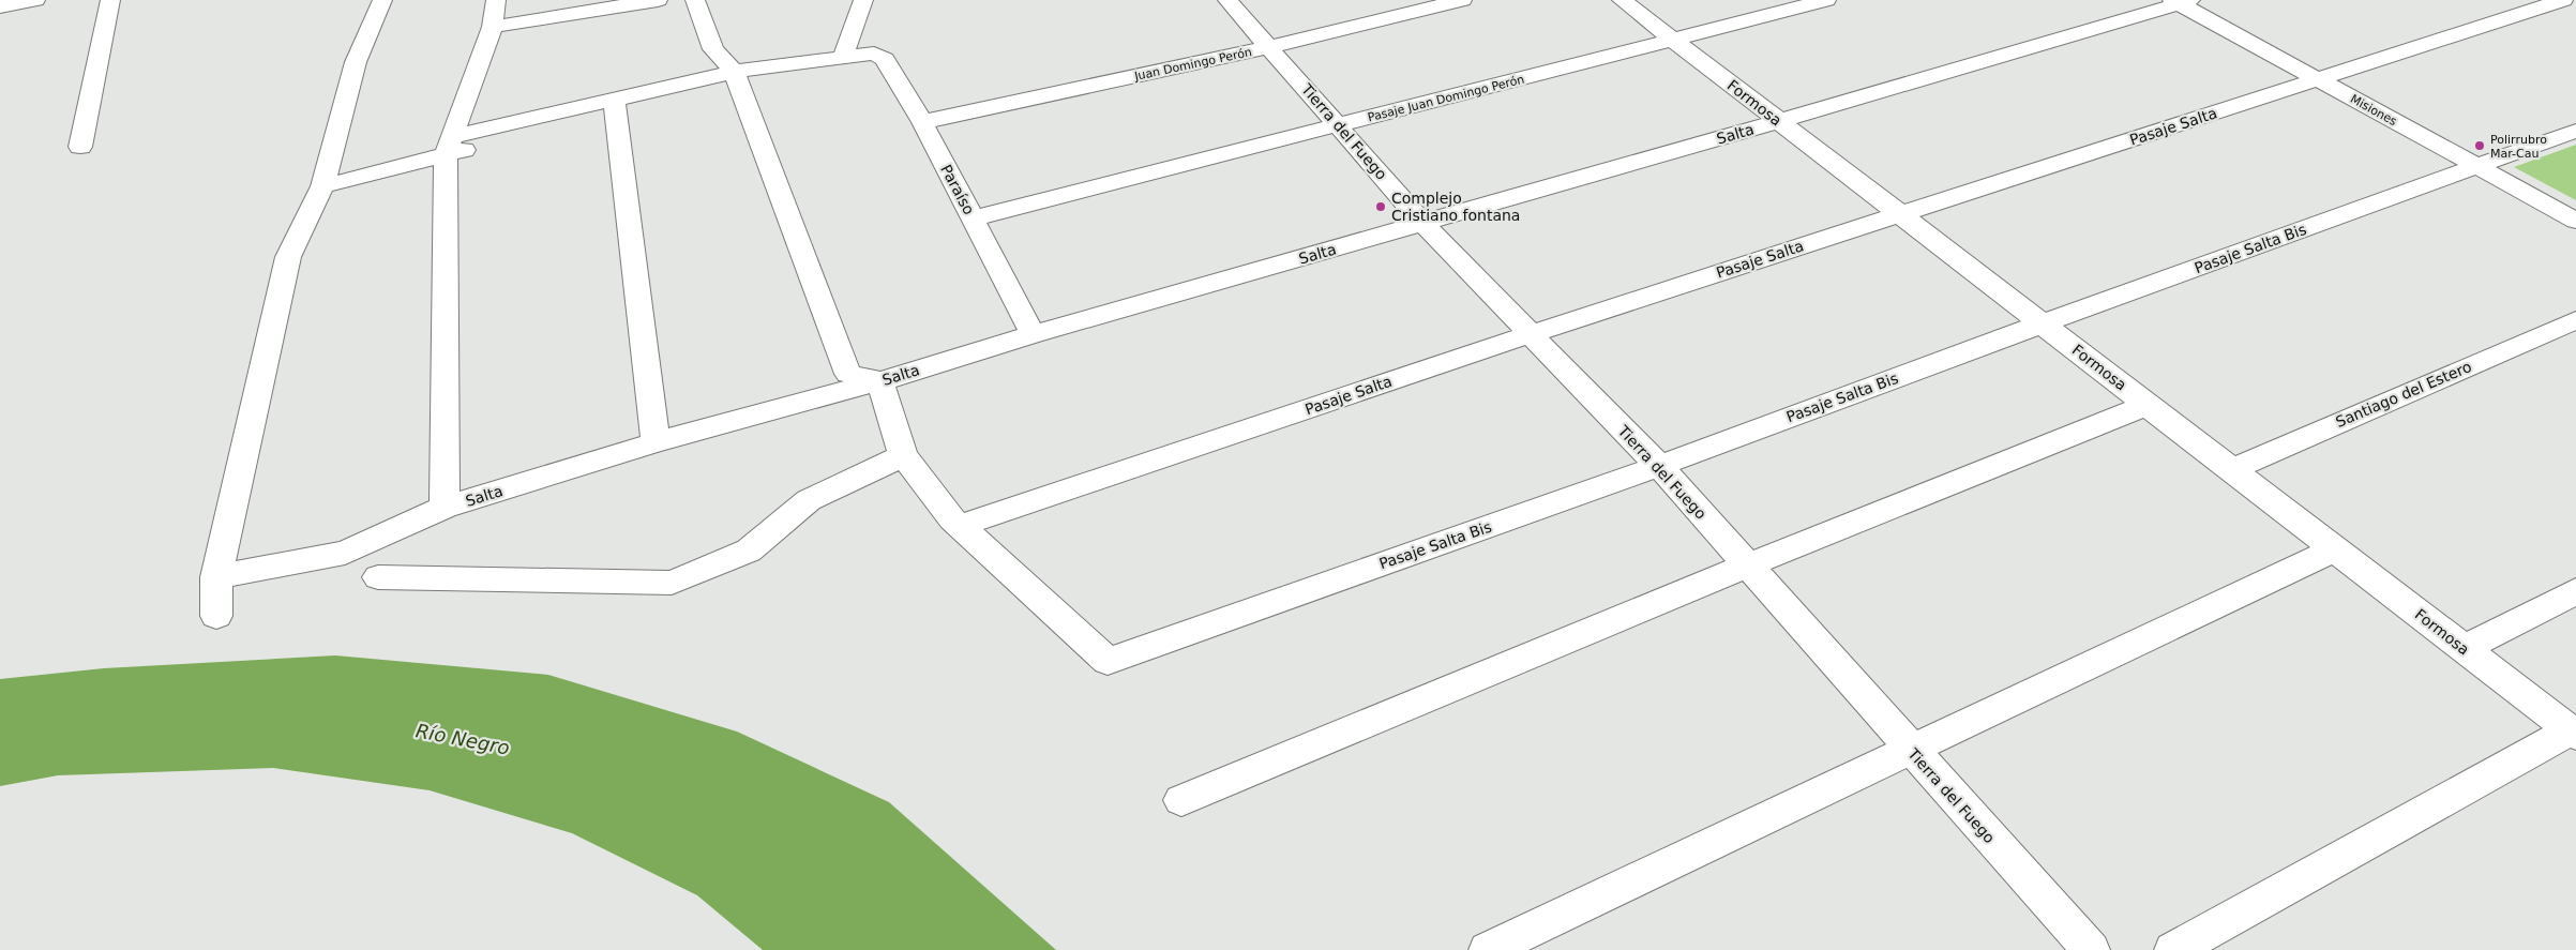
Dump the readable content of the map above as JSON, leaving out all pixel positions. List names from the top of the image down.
{
  "streets": {
    "street": [
      "Juan Domingo Perón",
      "Pasaje Juan Domingo Perón",
      "Formosa",
      "Misiones",
      "Pasaje Salta",
      "Tierra del Fuego",
      "Salta",
      "Paraíso",
      "Pasaje Salta Bis",
      "Santiago del Estero"
    ]
  },
  "crossings": [
    ["Juan Domingo Perón", "Tierra del Fuego"],
    ["Juan Domingo Perón", "Paraíso"],
    ["Pasaje Juan Domingo Perón", "Formosa"],
    ["Pasaje Juan Domingo Perón", "Tierra del Fuego"],
    ["Pasaje Juan Domingo Perón", "Paraíso"],
    ["Formosa", "Pasaje Salta"],
    ["Formosa", "Salta"],
    ["Formosa", "Pasaje Salta Bis"],
    ["Formosa", "Santiago del Estero"],
    ["Misiones", "Pasaje Salta"],
    ["Misiones", "Salta"],
    ["Misiones", "Pasaje Salta Bis"],
    ["Pasaje Salta", "Tierra del Fuego"],
    ["Pasaje Salta", "Pasaje Salta Bis"],
    ["Tierra del Fuego", "Salta"],
    ["Tierra del Fuego", "Pasaje Salta Bis"],
    ["Salta", "Paraíso"]
  ],
  "water": ["Río Negro"],
  "places": ["Polirrubro Mar-Cau", "Complejo Cristiano fontana"]
}
